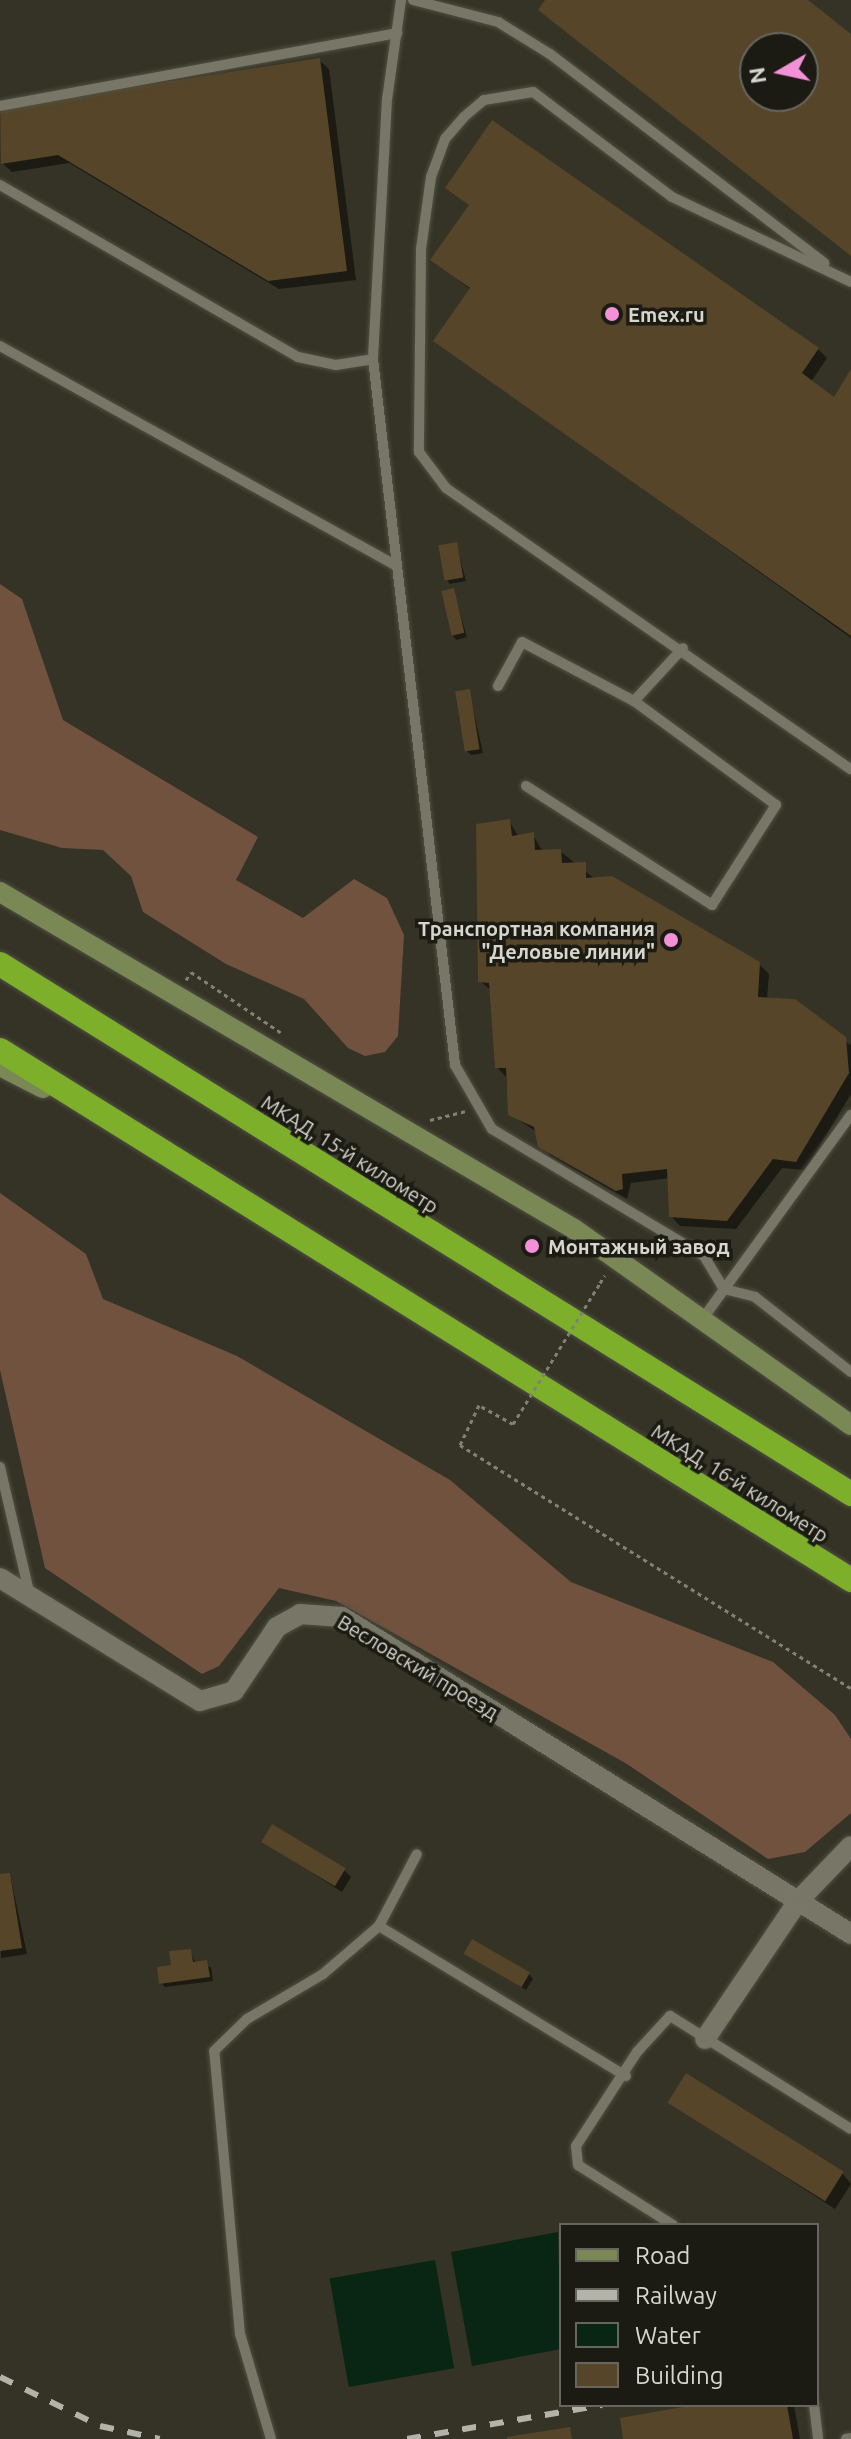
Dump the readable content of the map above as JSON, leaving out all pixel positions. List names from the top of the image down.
{
  "streets": {
    "highway": ["МКАД, 15-й километр", "МКАД, 16-й километр"],
    "street": ["Весловский проезд"]
  },
  "places": ["Emex.ru", "Транспортная компания \"Деловые линии\"", "Монтажный завод"],
  "legend": [
    "Road",
    "Railway",
    "Water",
    "Building"
  ],
  "north": "left"
}
